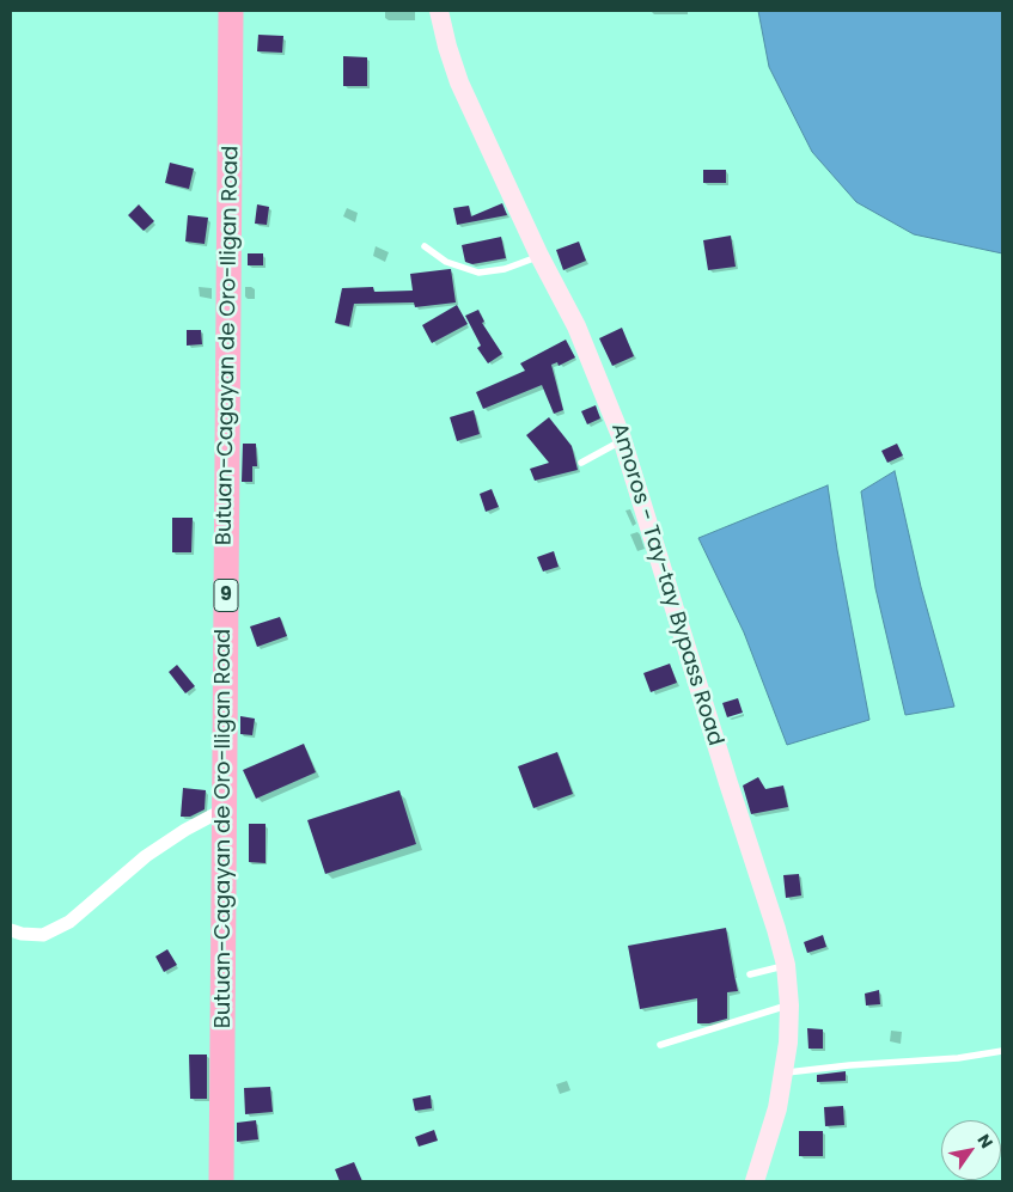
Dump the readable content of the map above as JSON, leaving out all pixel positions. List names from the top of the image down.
{
  "streets": {
    "highway": ["Butuan-Cagayan de Oro-Iligan Road", "9"],
    "street": ["Amoros - Tay-tay Bypass Road"]
  },
  "north": "top right"
}
